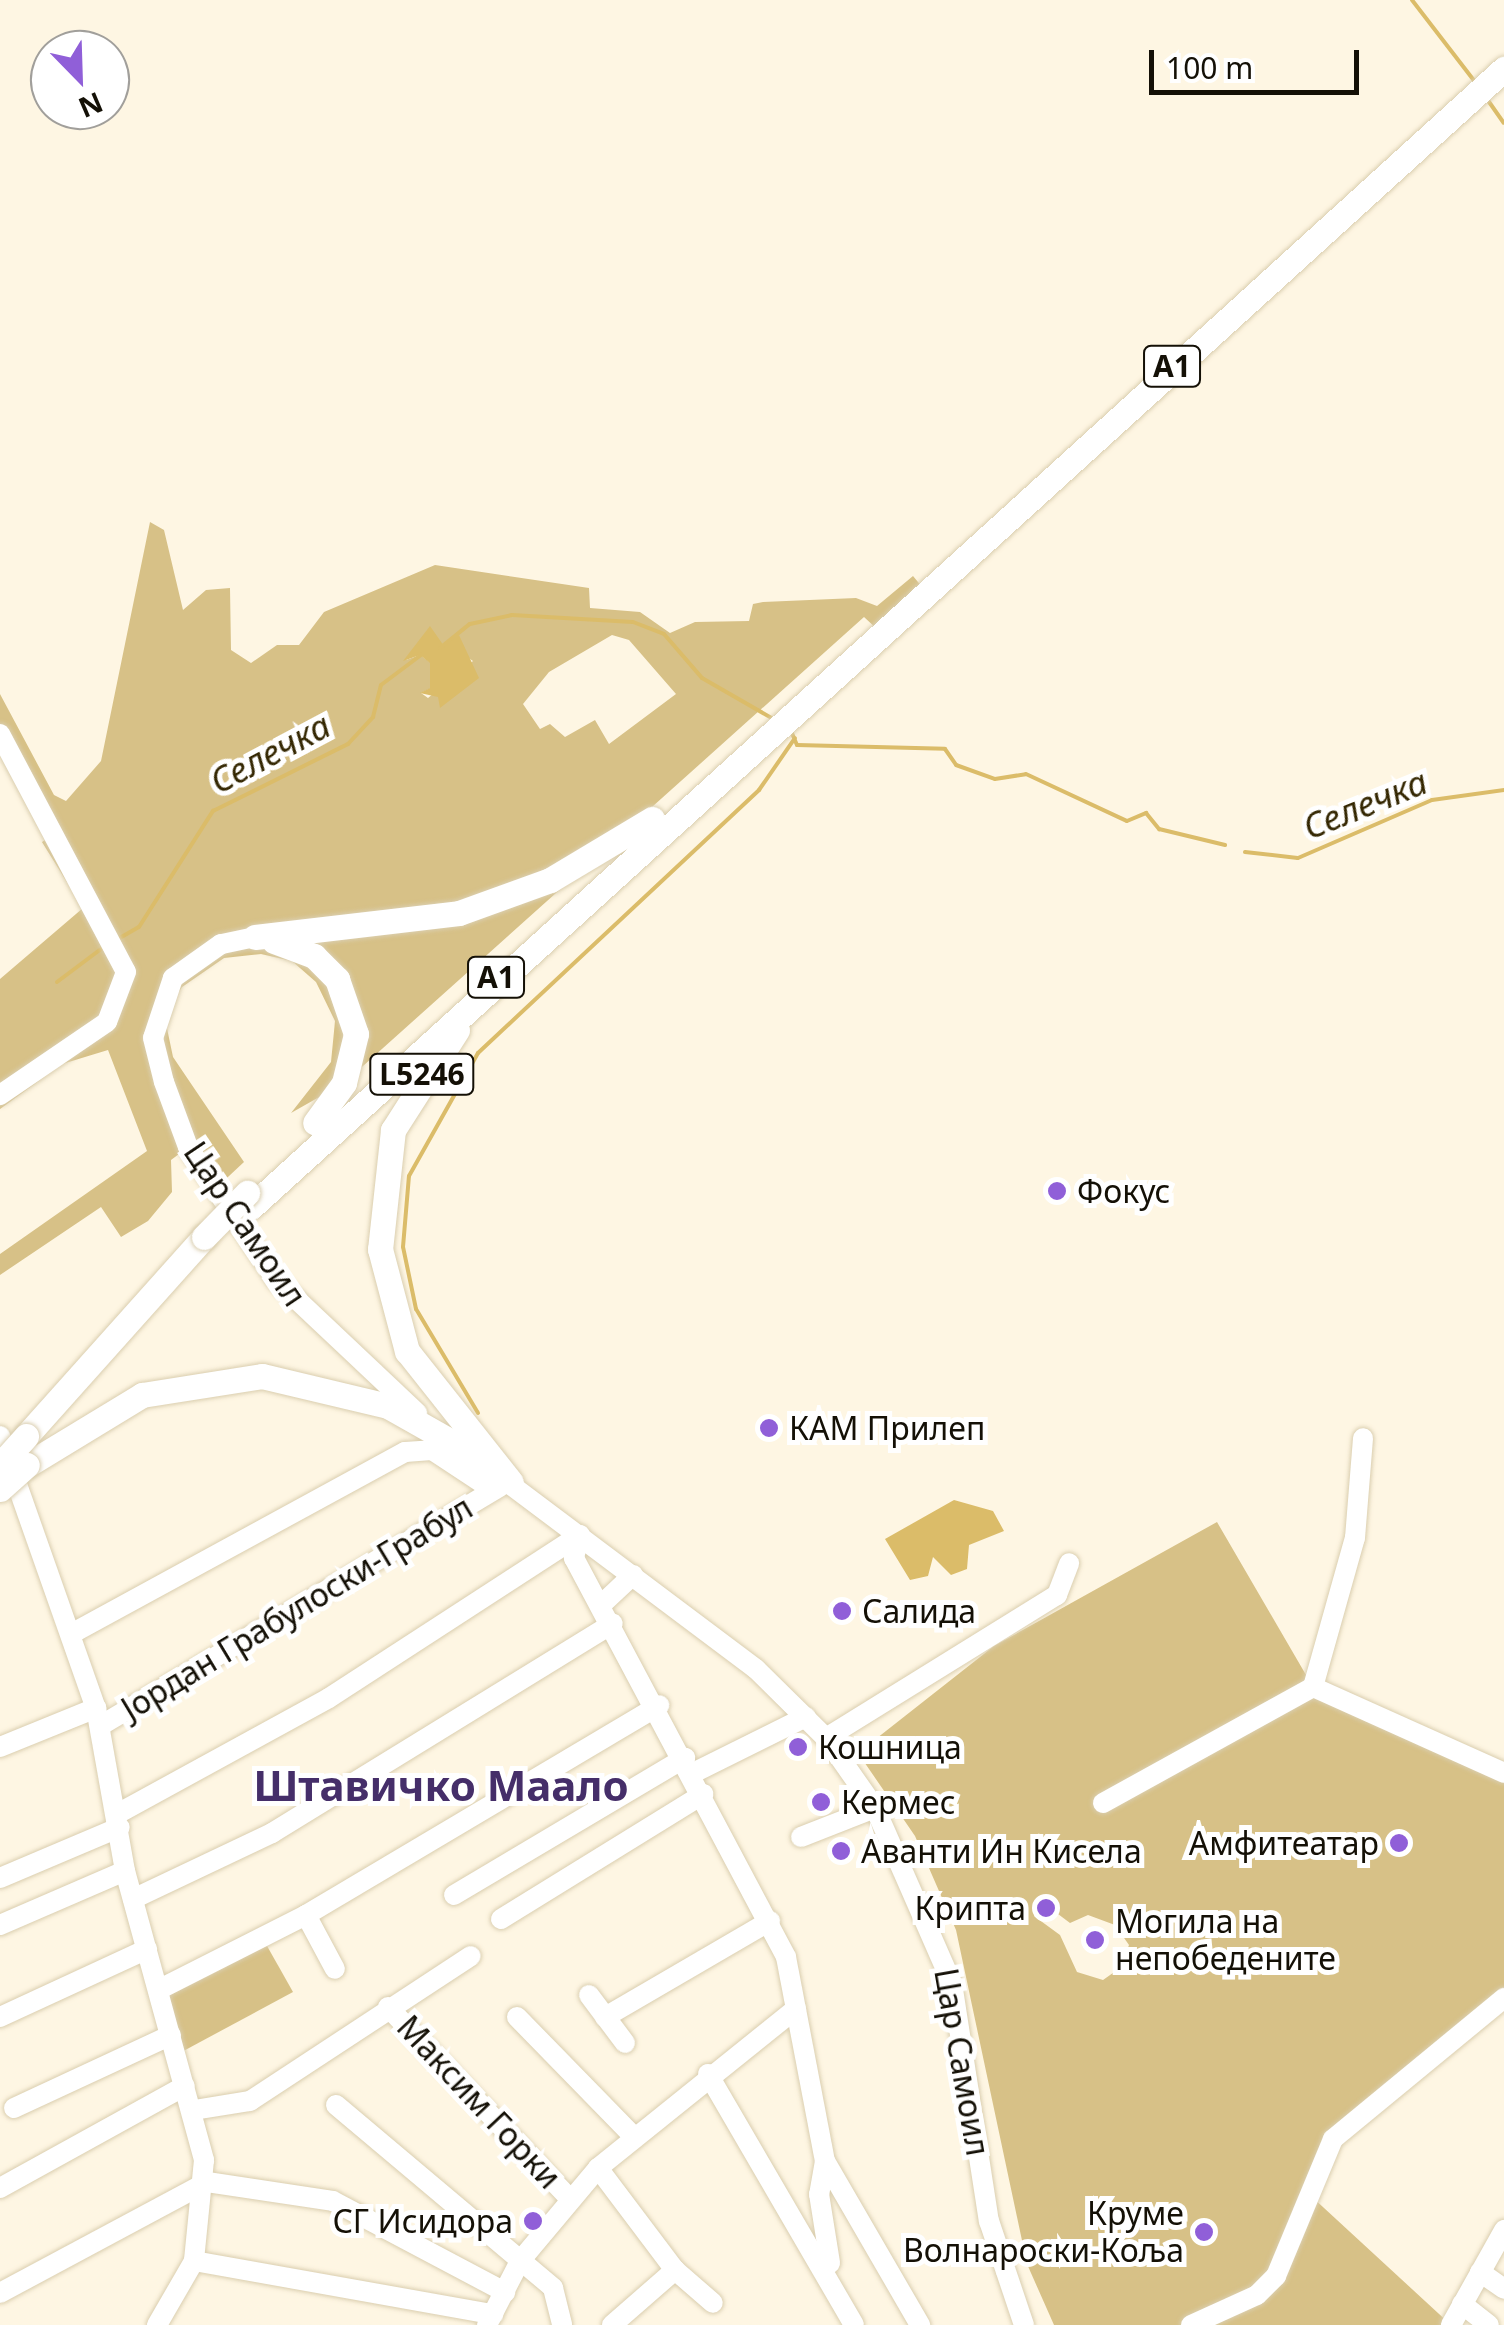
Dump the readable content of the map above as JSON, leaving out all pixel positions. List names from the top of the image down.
{
  "streets": {
    "main road": ["A1", "L5246"],
    "street": ["Цар Самоил", "Јордан Грабулоски-Грабул", "Максим Горки"]
  },
  "crossings": [
    ["A1", "L5246"],
    ["A1", "Јордан Грабулоски-Грабул"],
    ["L5246", "Цар Самоил"],
    ["L5246", "Јордан Грабулоски-Грабул"],
    ["Цар Самоил", "Јордан Грабулоски-Грабул"],
    ["Јордан Грабулоски-Грабул", "Максим Горки"]
  ],
  "districts": ["Штавичко Маало"],
  "water": ["Селечка"],
  "places": [
    "Фокус",
    "КАМ Прилеп",
    "Салида",
    "Кошница",
    "Кермес",
    "Амфитеатар",
    "Аванти Ин Кисела",
    "Крипта",
    "Могила на непобедените",
    "СГ Исидора",
    "Круме Волнароски-Коља"
  ],
  "scale_bar": "100 m",
  "north": "bottom right"
}
